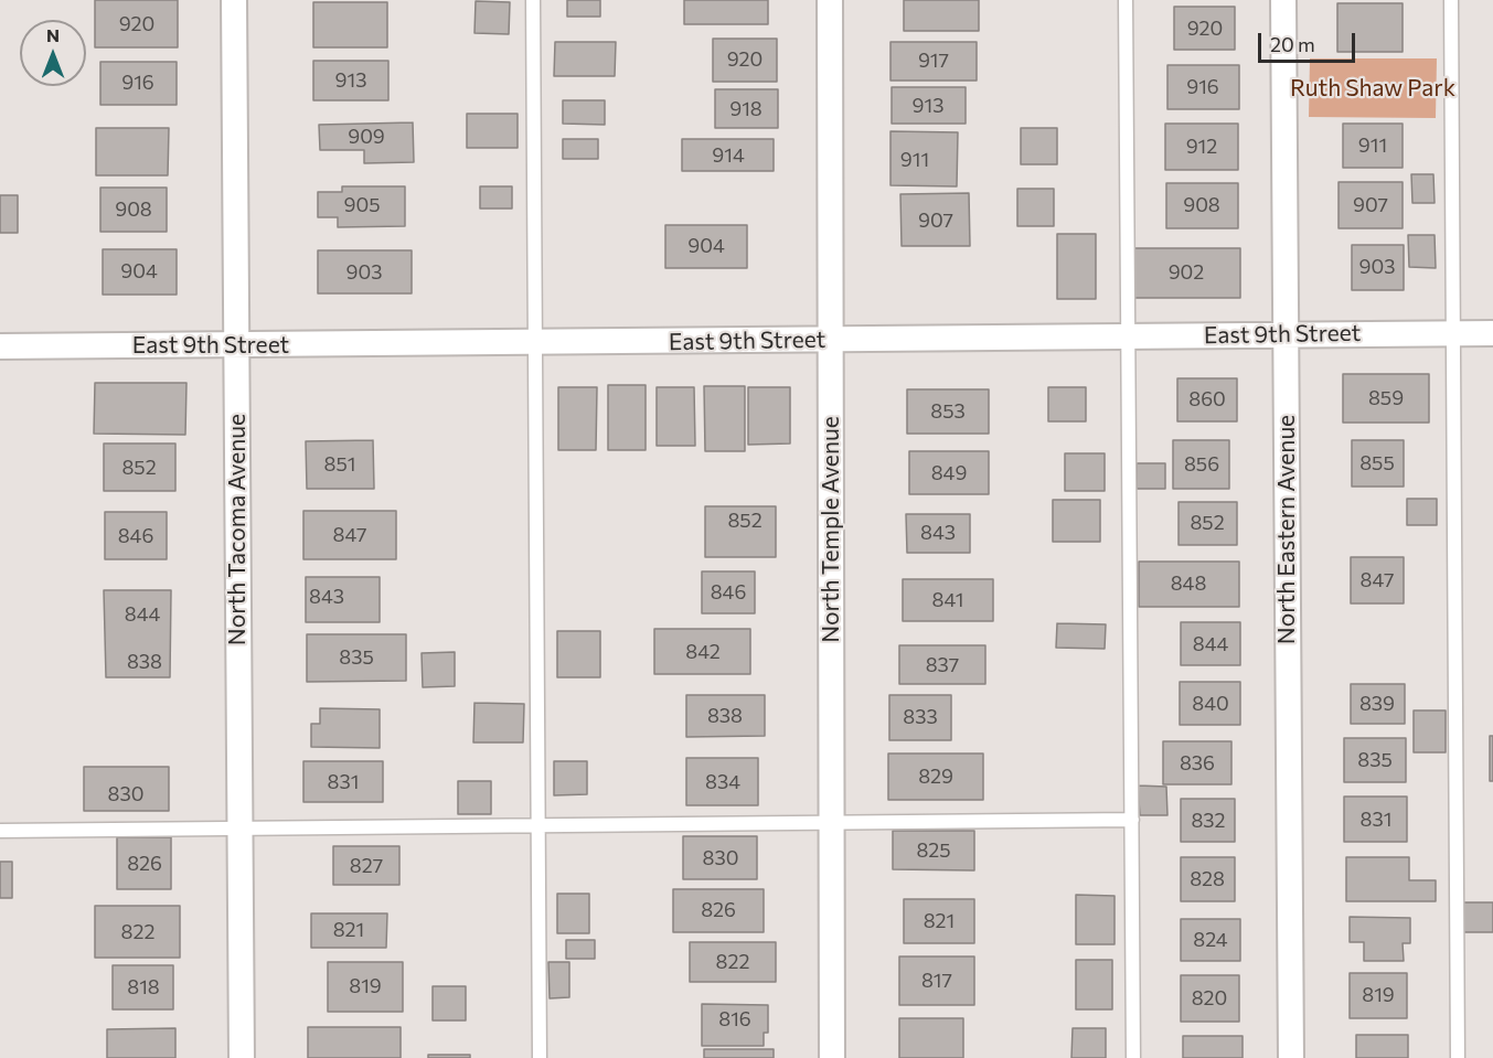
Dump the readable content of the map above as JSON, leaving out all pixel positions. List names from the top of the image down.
{
  "streets": {
    "street": [
      "East 9th Street",
      "North Tacoma Avenue",
      "North Temple Avenue",
      "North Eastern Avenue"
    ]
  },
  "crossings": [
    ["East 9th Street", "North Tacoma Avenue"],
    ["East 9th Street", "North Temple Avenue"],
    ["East 9th Street", "North Eastern Avenue"]
  ],
  "parks": ["Ruth Shaw Park"],
  "house_numbers": [
    "920",
    "920",
    "920",
    "917",
    "913",
    "916",
    "916",
    "913",
    "918",
    "909",
    "911",
    "912",
    "914",
    "911",
    "905",
    "908",
    "907",
    "908",
    "907",
    "904",
    "903",
    "904",
    "903",
    "902",
    "859",
    "860",
    "853",
    "855",
    "851",
    "856",
    "852",
    "849",
    "852",
    "852",
    "843",
    "847",
    "846",
    "847",
    "848",
    "846",
    "843",
    "841",
    "844",
    "844",
    "842",
    "835",
    "838",
    "837",
    "840",
    "839",
    "838",
    "833",
    "835",
    "836",
    "829",
    "831",
    "834",
    "830",
    "831",
    "832",
    "825",
    "830",
    "826",
    "827",
    "828",
    "826",
    "821",
    "821",
    "822",
    "824",
    "822",
    "817",
    "819",
    "818",
    "819",
    "820",
    "816"
  ],
  "scale_bar": "20 m",
  "north": "top"
}
